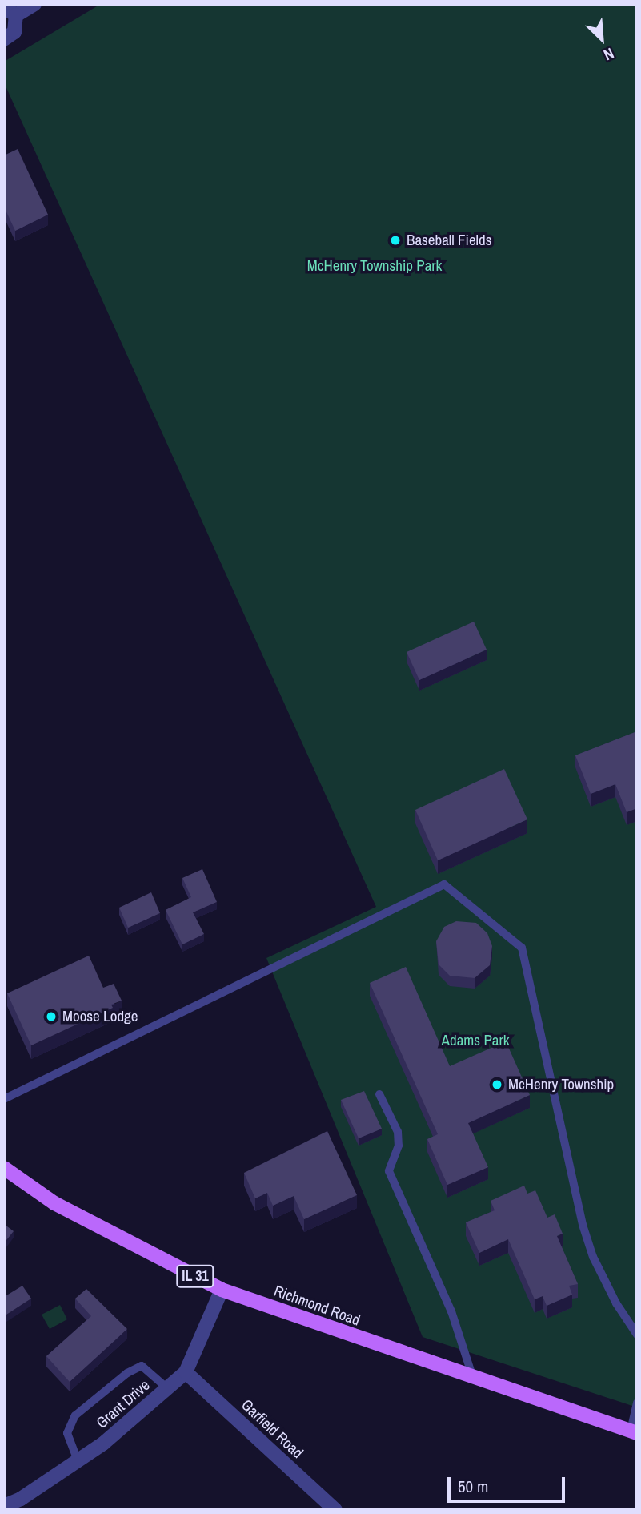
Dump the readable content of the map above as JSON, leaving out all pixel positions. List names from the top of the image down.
{
  "streets": {
    "main road": ["IL 31", "Richmond Road"],
    "street": ["Grant Drive", "Garfield Road"]
  },
  "crossings": [
    ["Richmond Road", "Grant Drive"],
    ["Grant Drive", "Garfield Road"]
  ],
  "parks": ["McHenry Township Park", "Adams Park"],
  "places": ["Baseball Fields", "Moose Lodge", "McHenry Township"],
  "scale_bar": "50 m",
  "north": "bottom right"
}
